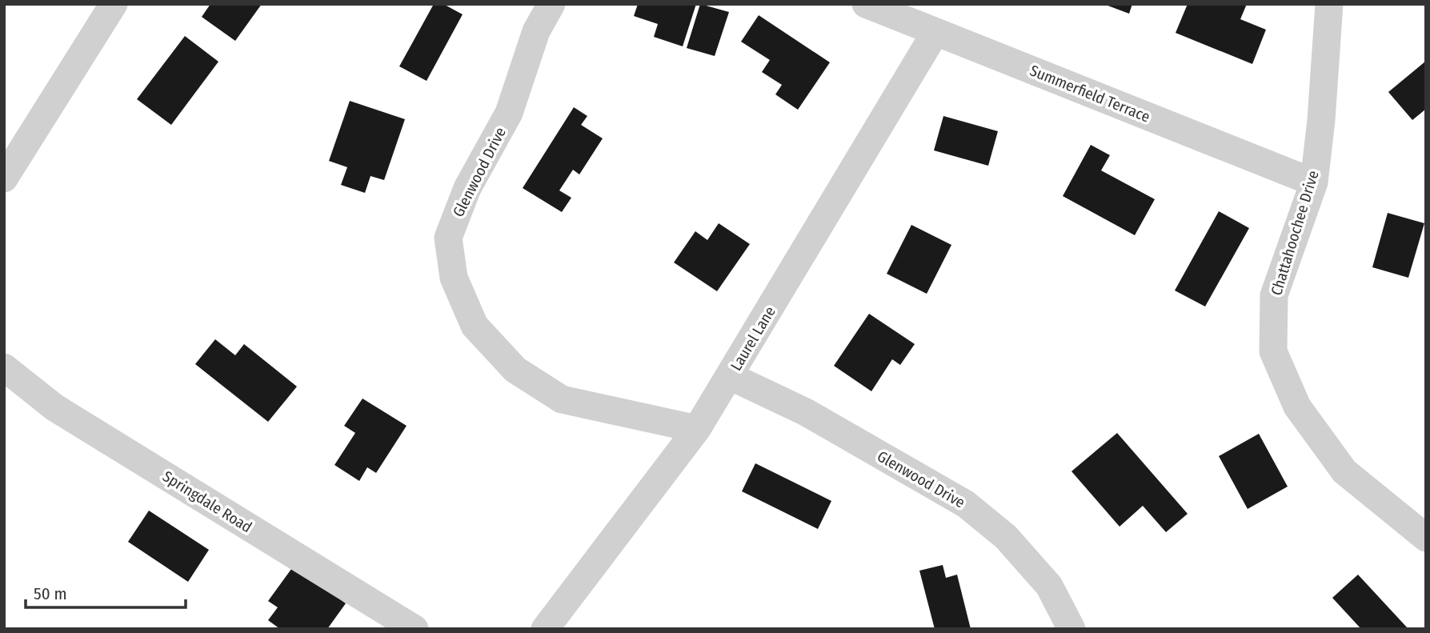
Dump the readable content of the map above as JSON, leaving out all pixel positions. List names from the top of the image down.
{
  "streets": {
    "street": [
      "Summerfield Terrace",
      "Glenwood Drive",
      "Chattahoochee Drive",
      "Laurel Lane",
      "Springdale Road"
    ]
  },
  "crossings": [
    ["Summerfield Terrace", "Chattahoochee Drive"],
    ["Summerfield Terrace", "Laurel Lane"],
    ["Glenwood Drive", "Laurel Lane"]
  ],
  "scale_bar": "50 m"
}
